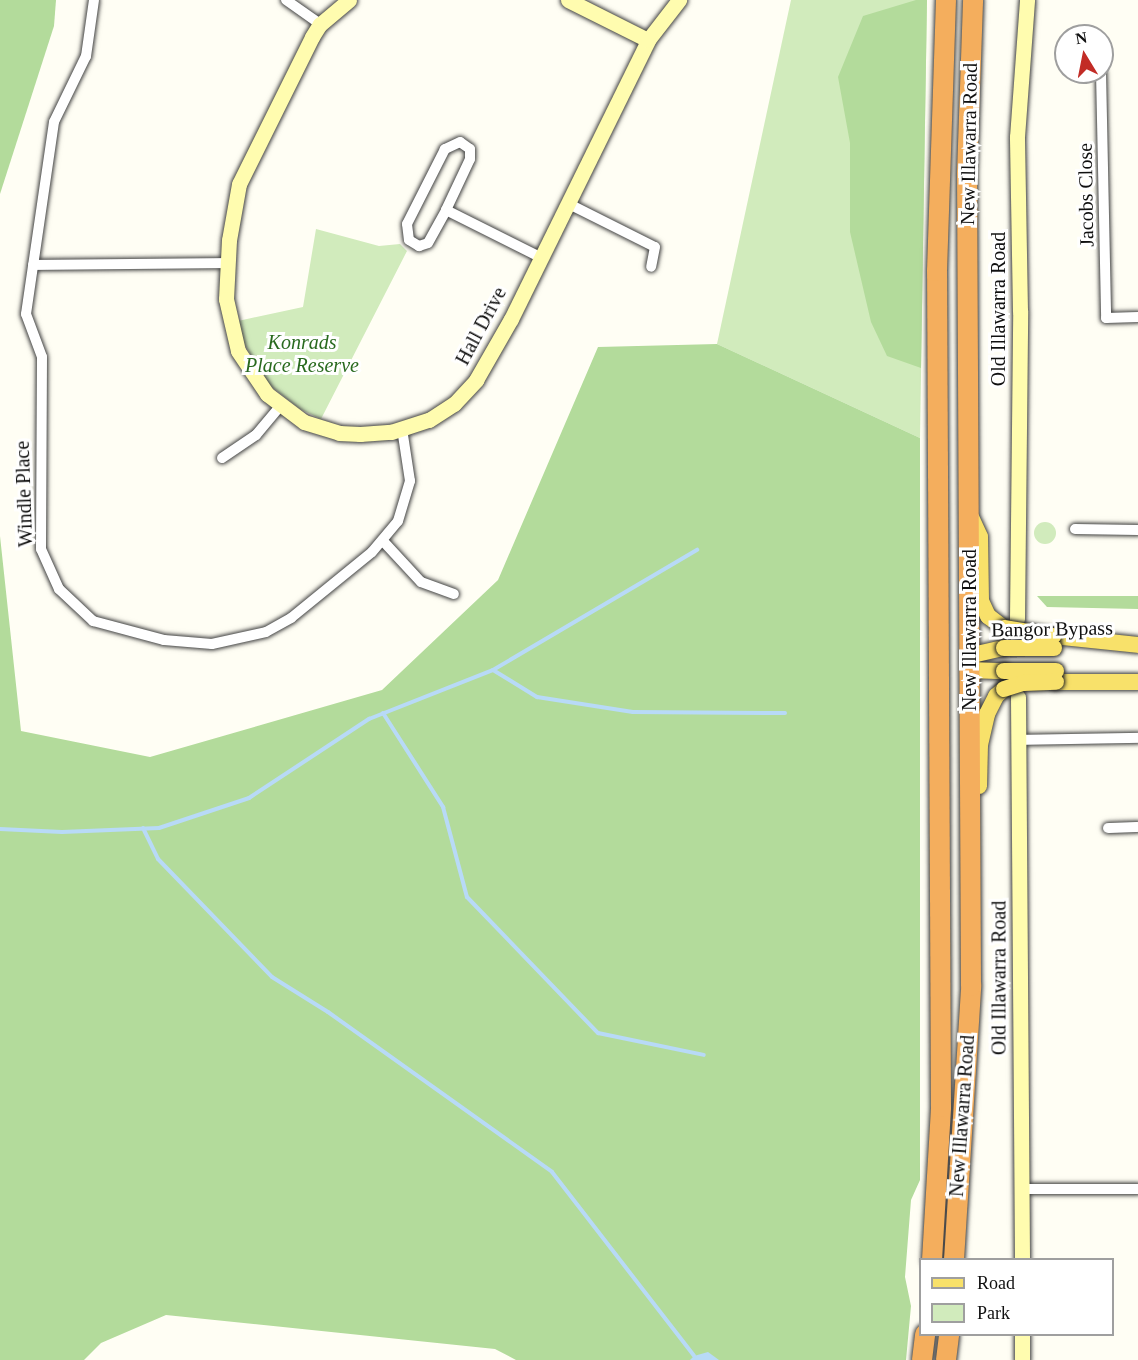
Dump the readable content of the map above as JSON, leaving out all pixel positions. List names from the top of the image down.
{
  "streets": {
    "highway": ["New Illawarra Road"],
    "main road": ["Bangor Bypass"],
    "street": [
      "Jacobs Close",
      "Old Illawarra Road",
      "Hall Drive",
      "Windle Place"
    ]
  },
  "crossings": [
    ["New Illawarra Road", "Bangor Bypass"],
    ["Hall Drive", "Windle Place"]
  ],
  "parks": ["Konrads Place Reserve"],
  "legend": ["Road", "Park"],
  "north": "top"
}
